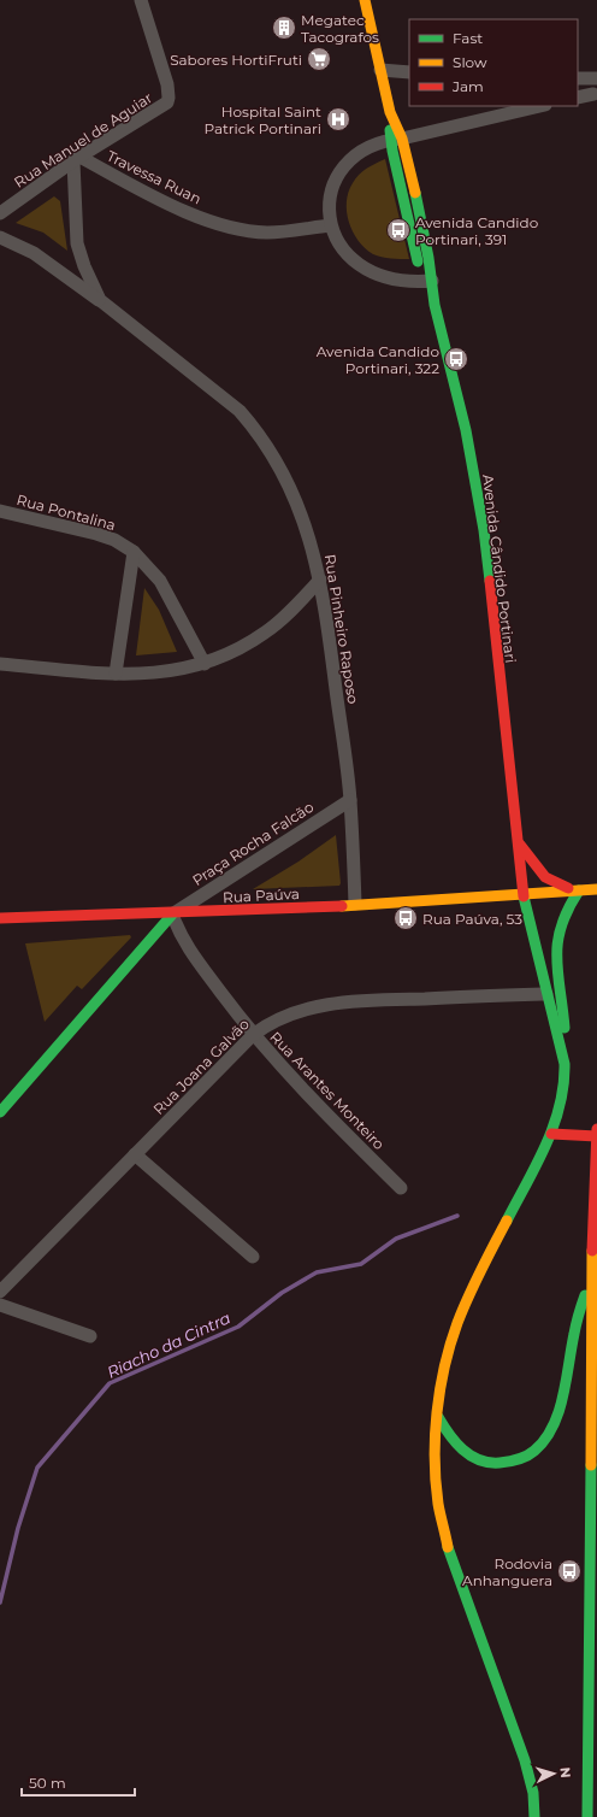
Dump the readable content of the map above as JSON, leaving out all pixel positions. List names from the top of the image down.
{
  "streets": {
    "main road": ["Avenida Cândido Portinari", "Rua Paúva"],
    "street": [
      "Rua Manuel de Aguiar",
      "Travessa Ruan",
      "Rua Pontalina",
      "Rua Pinheiro Raposo",
      "Praça Rocha Falcão",
      "Rua Joana Galvão",
      "Rua Arantes Monteiro"
    ]
  },
  "crossings": [
    ["Rua Manuel de Aguiar", "Travessa Ruan"],
    ["Rua Manuel de Aguiar", "Rua Pinheiro Raposo"],
    ["Travessa Ruan", "Rua Pinheiro Raposo"],
    ["Avenida Cândido Portinari", "Rua Paúva"],
    ["Avenida Cândido Portinari", "Rua Joana Galvão"],
    ["Rua Pinheiro Raposo", "Praça Rocha Falcão"],
    ["Rua Pinheiro Raposo", "Rua Paúva"],
    ["Praça Rocha Falcão", "Rua Paúva"],
    ["Praça Rocha Falcão", "Rua Arantes Monteiro"],
    ["Rua Paúva", "Rua Arantes Monteiro"],
    ["Rua Joana Galvão", "Rua Arantes Monteiro"]
  ],
  "water": ["Riacho da Cintra"],
  "places": {
    "building": ["Megatec Tacografos"],
    "supermarket": ["Sabores HortiFruti"],
    "hospital": ["Hospital Saint Patrick Portinari"],
    "bus stop": [
      "Avenida Candido Portinari, 391",
      "Avenida Candido Portinari, 322",
      "Rua Paúva, 53",
      "Rodovia Anhanguera"
    ]
  },
  "legend": ["Fast", "Slow", "Jam"],
  "scale_bar": "50 m",
  "north": "right"
}
